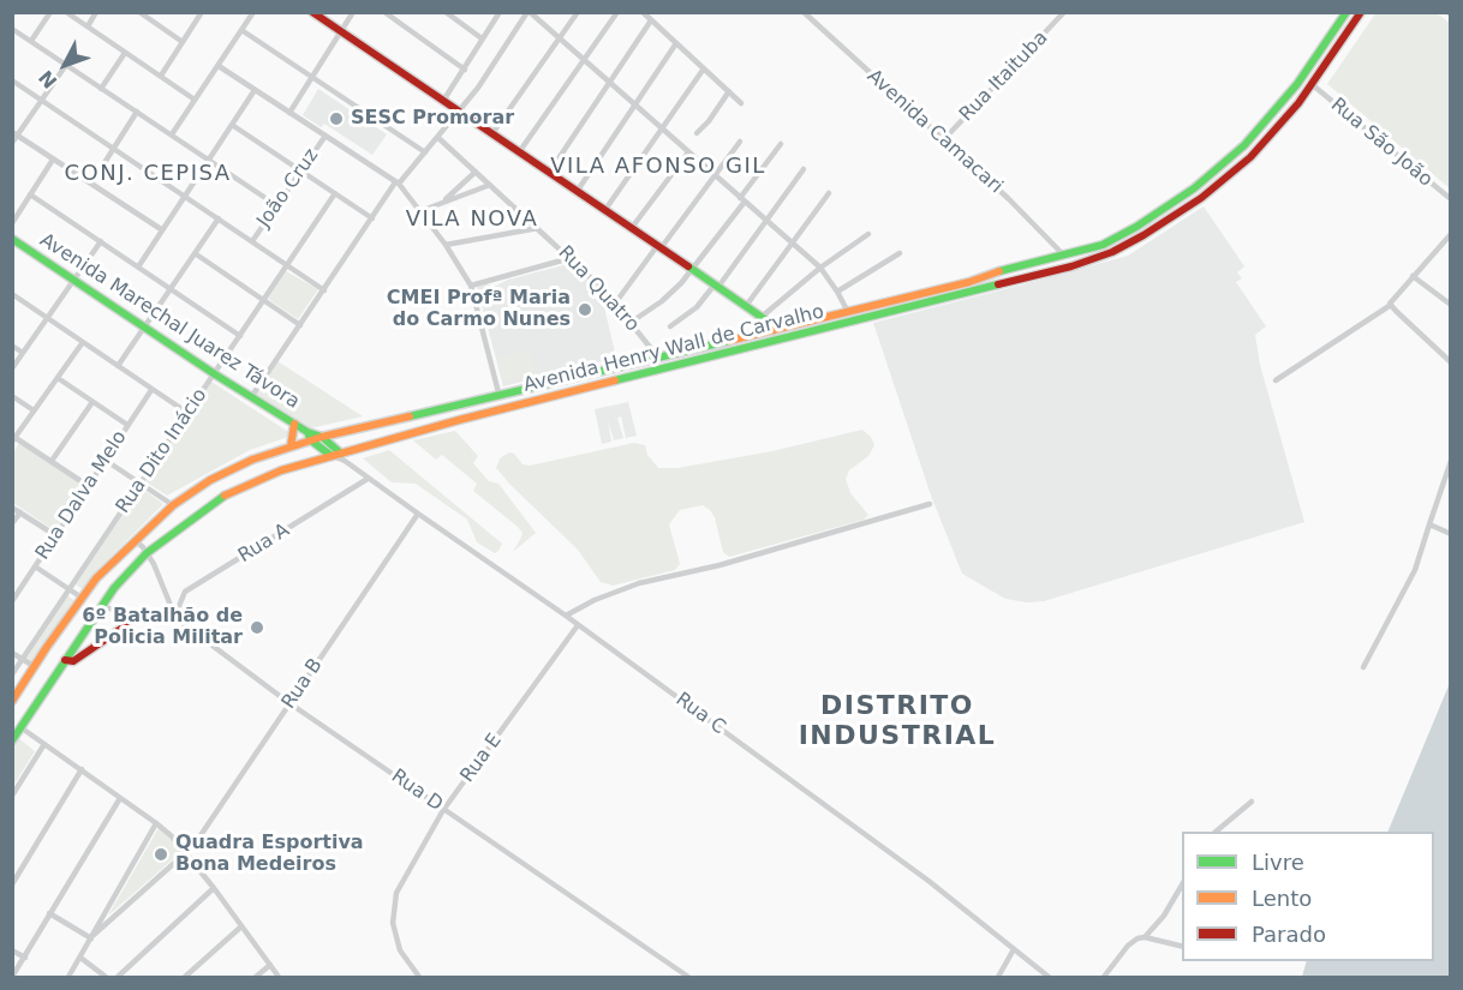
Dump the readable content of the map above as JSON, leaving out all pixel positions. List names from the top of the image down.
{
  "streets": {
    "main road": ["Avenida Marechal Juarez Távora", "Avenida Henry Wall de Carvalho"],
    "street": [
      "Rua Itaituba",
      "Avenida Camacari",
      "Rua São João",
      "João Cruz",
      "Rua Quatro",
      "Rua Dito Inácio",
      "Rua Dalva Melo",
      "Rua A",
      "Rua B",
      "Rua C",
      "Rua E",
      "Rua D"
    ]
  },
  "crossings": [
    ["Rua Itaituba", "Avenida Camacari"],
    ["Avenida Camacari", "Avenida Henry Wall de Carvalho"],
    ["Rua São João", "Avenida Henry Wall de Carvalho"],
    ["Rua Quatro", "Avenida Henry Wall de Carvalho"],
    ["Avenida Marechal Juarez Távora", "Avenida Henry Wall de Carvalho"],
    ["Avenida Marechal Juarez Távora", "Rua Dito Inácio"],
    ["Avenida Henry Wall de Carvalho", "Rua C"],
    ["Rua A", "Rua C"],
    ["Rua A", "Rua D"],
    ["Rua B", "Rua C"],
    ["Rua B", "Rua D"],
    ["Rua C", "Rua E"],
    ["Rua E", "Rua D"]
  ],
  "districts": [
    "VILA AFONSO GIL",
    "CONJ. CEPISA",
    "VILA NOVA",
    "DISTRITO INDUSTRIAL"
  ],
  "places": [
    "SESC Promorar",
    "CMEI Profª Maria do Carmo Nunes",
    "6º Batalhão de Policia Militar",
    "Quadra Esportiva Bona Medeiros"
  ],
  "legend": ["Livre", "Lento", "Parado"],
  "north": "bottom left"
}
